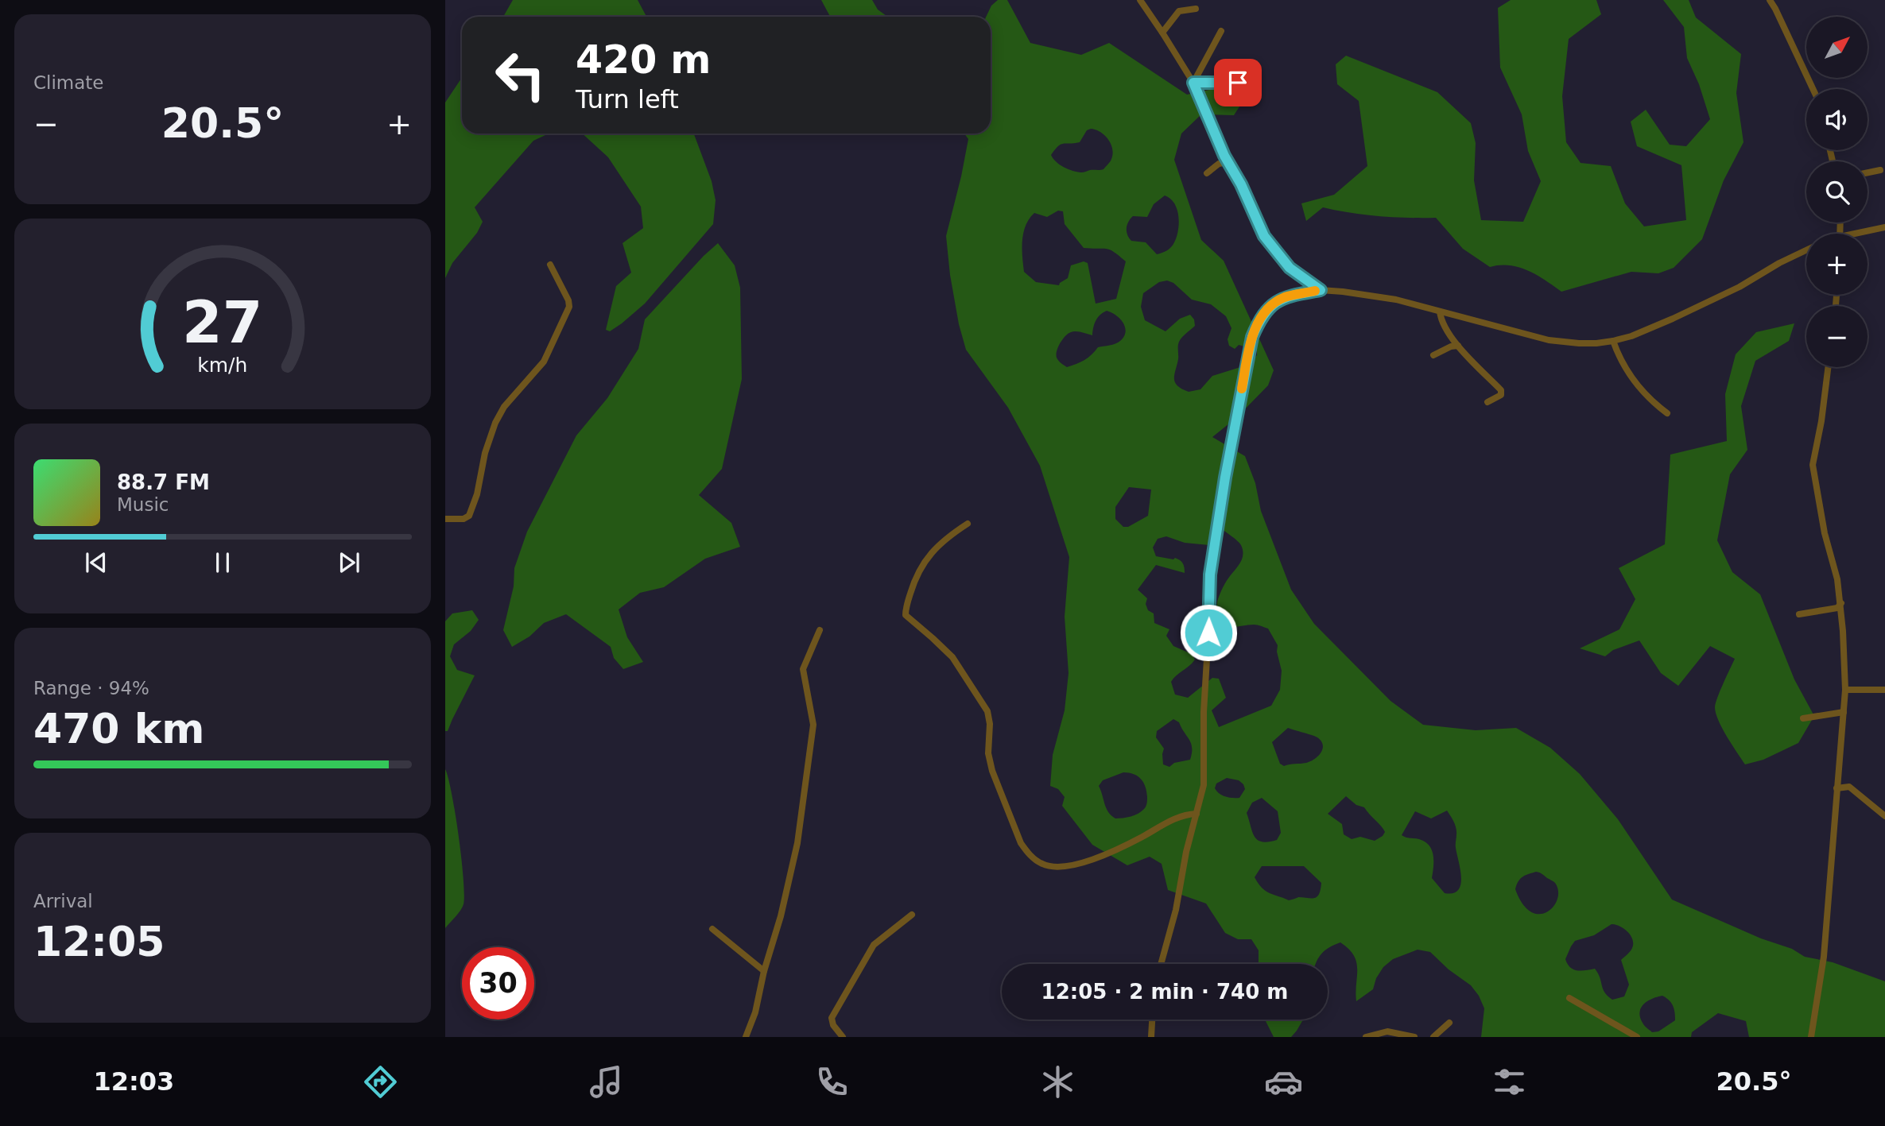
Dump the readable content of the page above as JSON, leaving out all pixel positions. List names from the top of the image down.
{
  "north": "top right",
  "page": {
    "tile": [
      "Climate",
      ["Range · 94%", "470 km"],
      ["Arrival", "12:05"]
    ],
    "map_buttons": ["+", "−"],
    "turn": ["420 m", "Turn left"],
    "heat": ["−", "20.5°", "+"],
    "song": ["88.7 FM", "Music"],
    "limit": "30",
    "trip": "12:05 · 2 min · 740 m",
    "tabs": ["12:03", "20.5°"],
    "gauge": ["27", "km/h"]
  }
}
